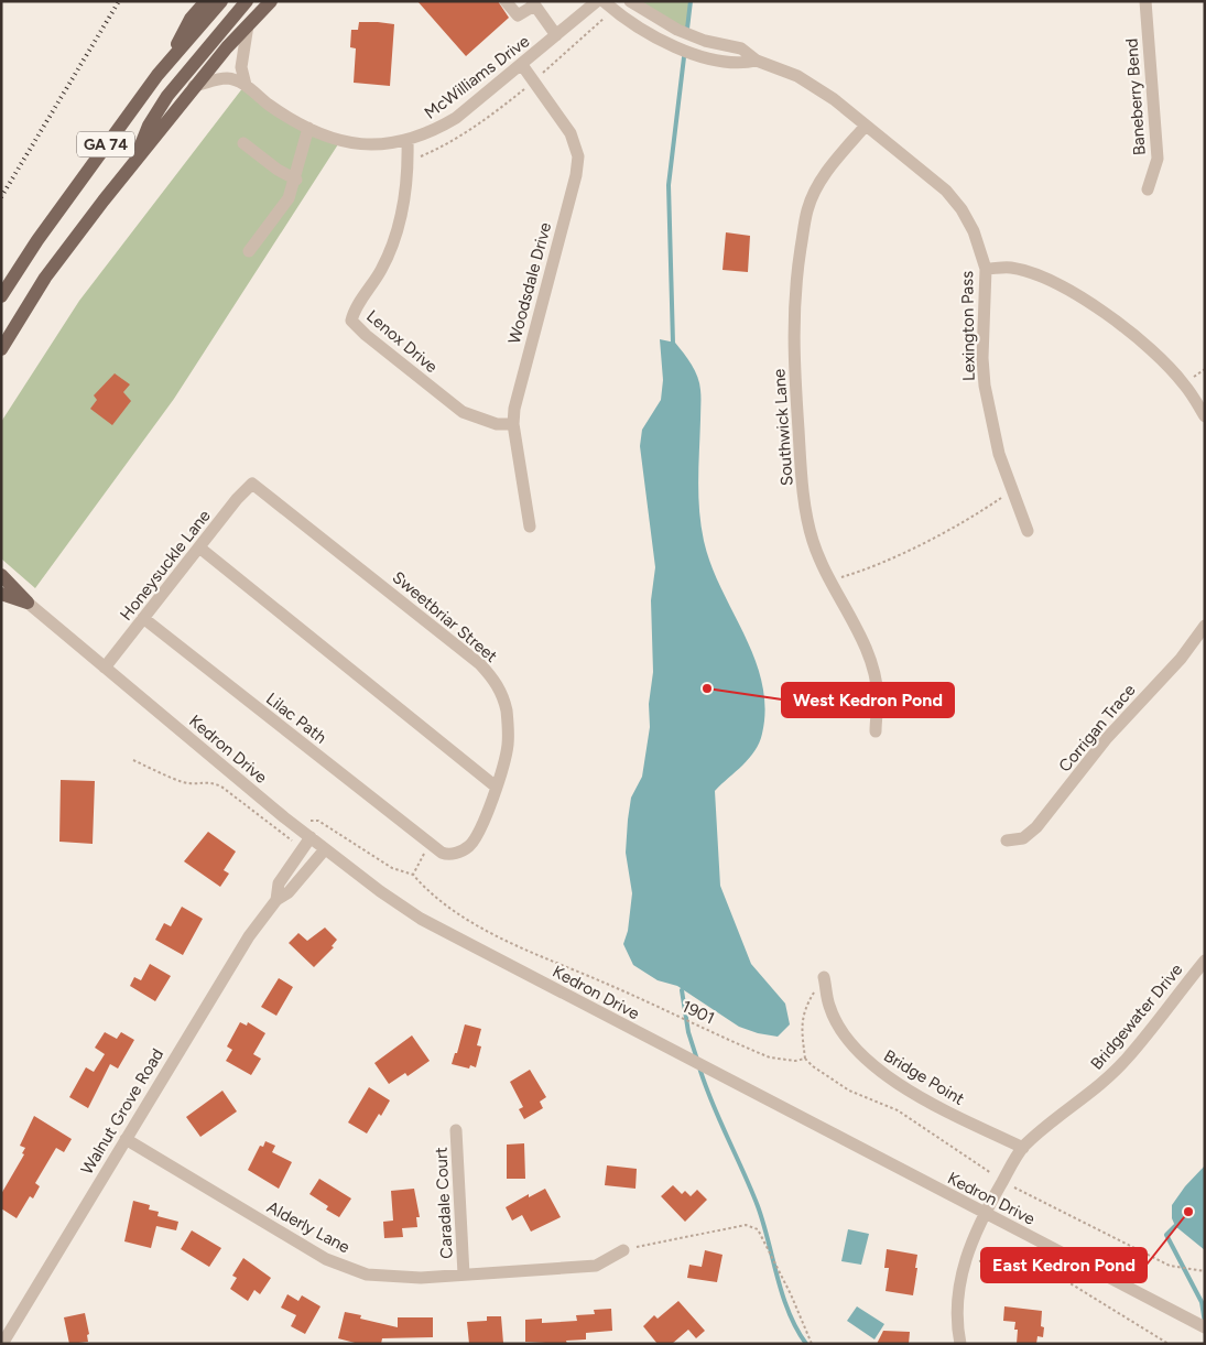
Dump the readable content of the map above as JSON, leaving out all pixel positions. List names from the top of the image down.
{
  "streets": {
    "main road": ["GA 74"],
    "street": [
      "McWilliams Drive",
      "Baneberry Bend",
      "Woodsdale Drive",
      "Lexington Pass",
      "Lenox Drive",
      "Southwick Lane",
      "Honeysuckle Lane",
      "Sweetbriar Street",
      "Lilac Path",
      "Corrigan Trace",
      "Kedron Drive",
      "Bridgewater Drive",
      "Bridge Point",
      "Walnut Grove Road",
      "Caradale Court",
      "Alderly Lane"
    ],
    "path": ["1901"]
  },
  "crossings": [
    ["McWilliams Drive", "Woodsdale Drive"],
    ["McWilliams Drive", "Lenox Drive"],
    ["Woodsdale Drive", "Lenox Drive"],
    ["Lexington Pass", "Southwick Lane"],
    ["Honeysuckle Lane", "Sweetbriar Street"],
    ["Honeysuckle Lane", "Lilac Path"],
    ["Honeysuckle Lane", "Kedron Drive"],
    ["Sweetbriar Street", "Lilac Path"],
    ["Kedron Drive", "Bridgewater Drive"],
    ["Kedron Drive", "Walnut Grove Road"],
    ["Bridgewater Drive", "Bridge Point"],
    ["Walnut Grove Road", "Alderly Lane"],
    ["Caradale Court", "Alderly Lane"]
  ],
  "places": ["West Kedron Pond", "East Kedron Pond"]
}
